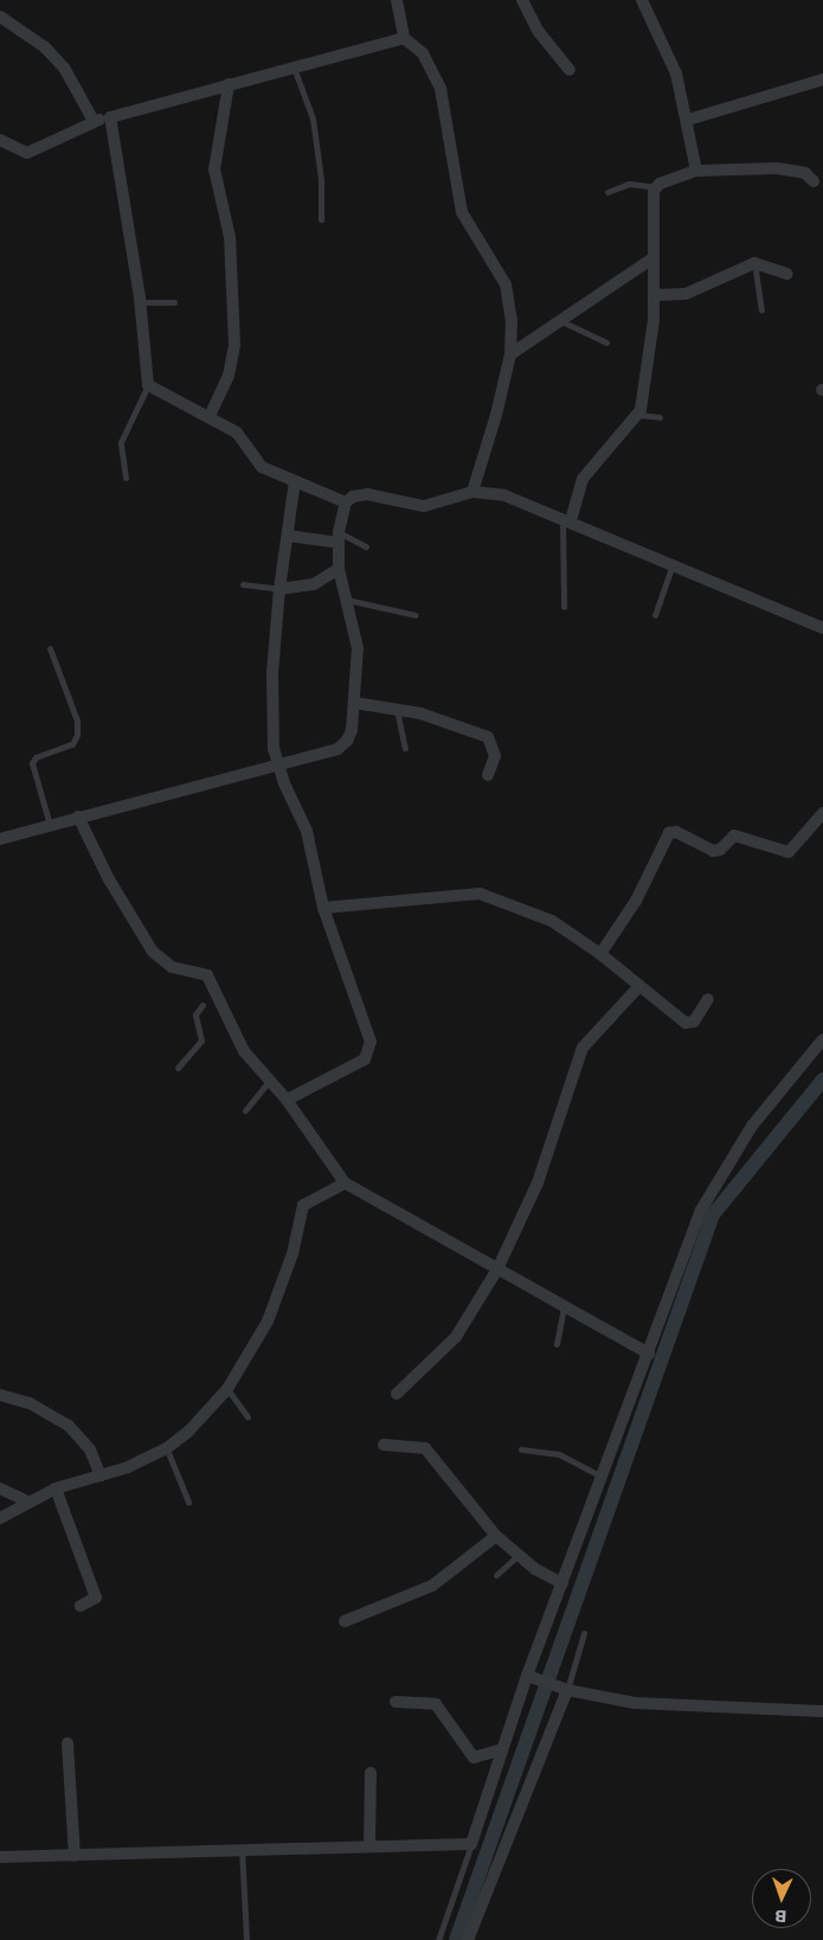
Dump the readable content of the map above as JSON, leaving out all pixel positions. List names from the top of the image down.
{
  "north": "bottom"
}
